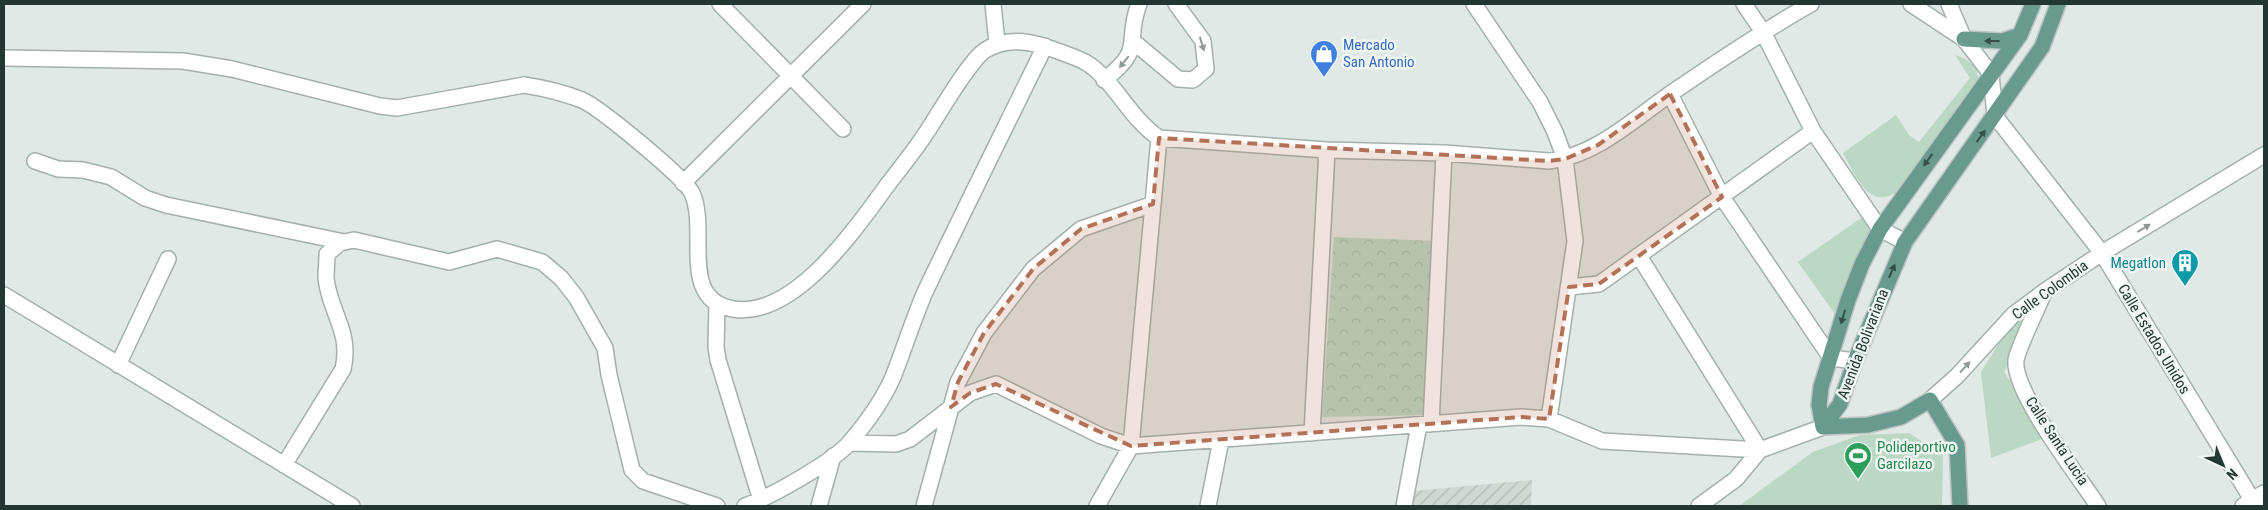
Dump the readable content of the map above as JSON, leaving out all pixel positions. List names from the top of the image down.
{
  "streets": {
    "main road": ["Calle Colombia", "Avenida Bolivariana"],
    "street": ["Calle Estados Unidos", "Calle Santa Lucia"]
  },
  "crossings": [
    ["Calle Colombia", "Calle Estados Unidos"],
    ["Calle Colombia", "Avenida Bolivariana"],
    ["Calle Colombia", "Calle Santa Lucia"],
    ["Calle Estados Unidos", "Avenida Bolivariana"]
  ],
  "one_way": ["Calle Colombia"],
  "places": {
    "shop": ["Mercado San Antonio"],
    "building": ["Megatlon"],
    "sports": ["Polideportivo Garcilazo"]
  },
  "north": "bottom right"
}
